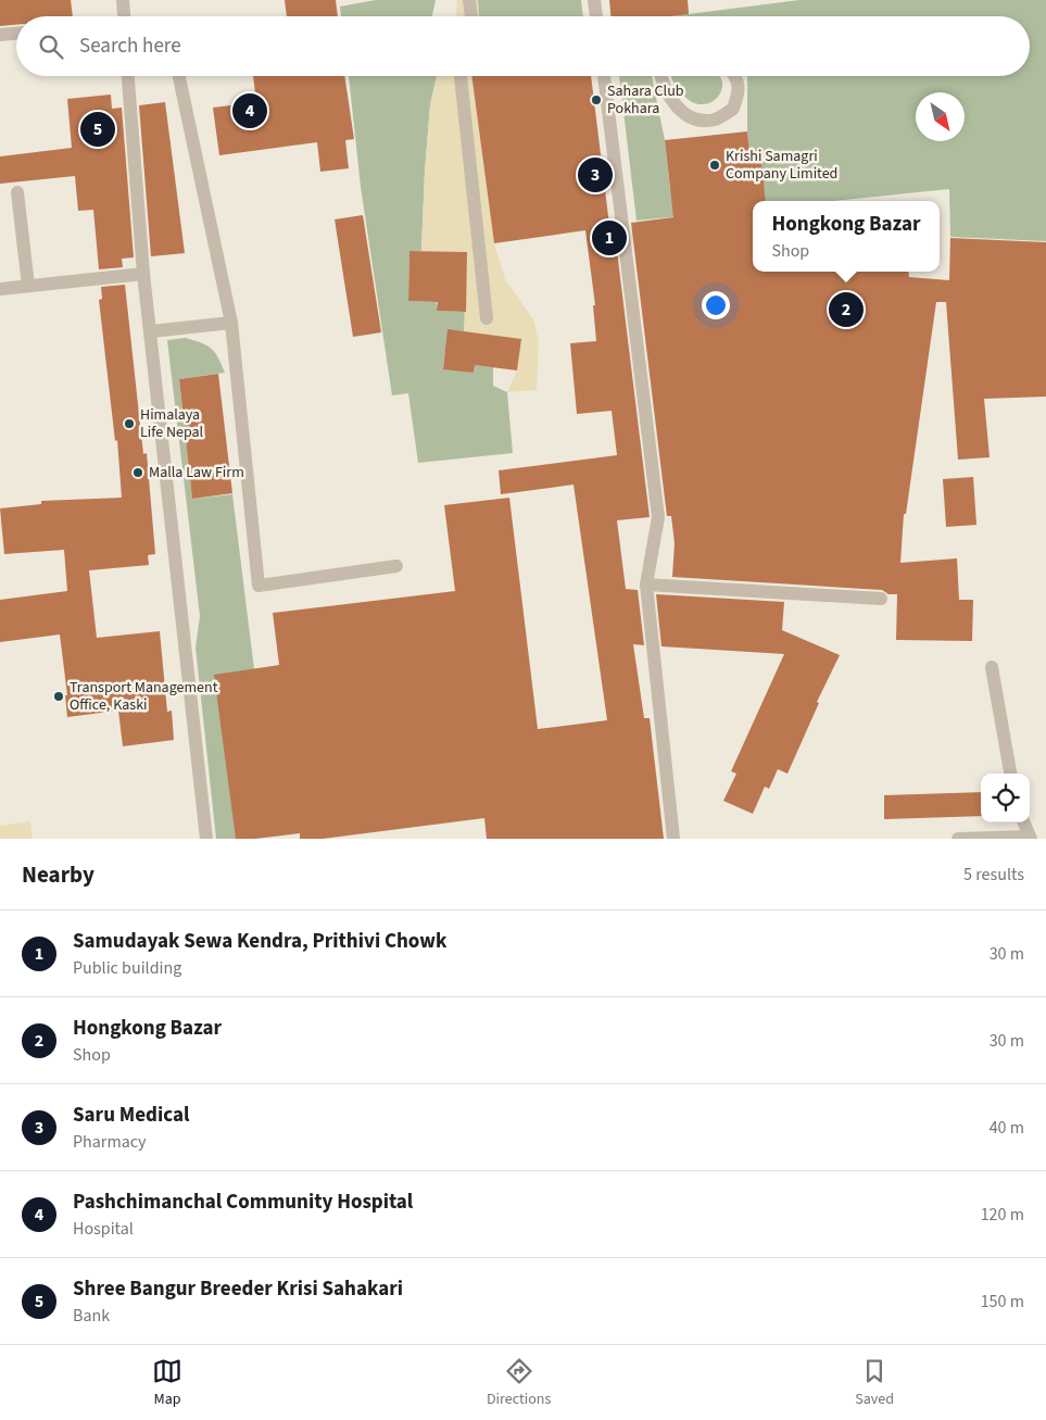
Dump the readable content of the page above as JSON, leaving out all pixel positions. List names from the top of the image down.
{
  "places": [
    "Sahara Club Pokhara",
    "Krishi Samagri Company Limited",
    "Himalaya Life Nepal",
    "Malla Law Firm",
    "Transport Management Office, Kaski"
  ],
  "north": "bottom right",
  "page": {
    "search": "Search here",
    "pins": [
      "4",
      "5",
      "3",
      "1",
      "2"
    ],
    "popup": ["Hongkong Bazar", "Shop"],
    "heading": ["Nearby", "5 results"],
    "list": [
      {
        "mark": "1",
        "name": "Samudayak Sewa Kendra, Prithivi Chowk",
        "note": "Public building",
        "value": "30 m"
      },
      {
        "mark": "2",
        "name": "Hongkong Bazar",
        "note": "Shop",
        "value": "30 m"
      },
      {
        "mark": "3",
        "name": "Saru Medical",
        "note": "Pharmacy",
        "value": "40 m"
      },
      {
        "mark": "4",
        "name": "Pashchimanchal Community Hospital",
        "note": "Hospital",
        "value": "120 m"
      },
      {
        "mark": "5",
        "name": "Shree Bangur Breeder Krisi Sahakari",
        "note": "Bank",
        "value": "150 m"
      }
    ],
    "nav": ["Map", "Directions", "Saved"]
  }
}
